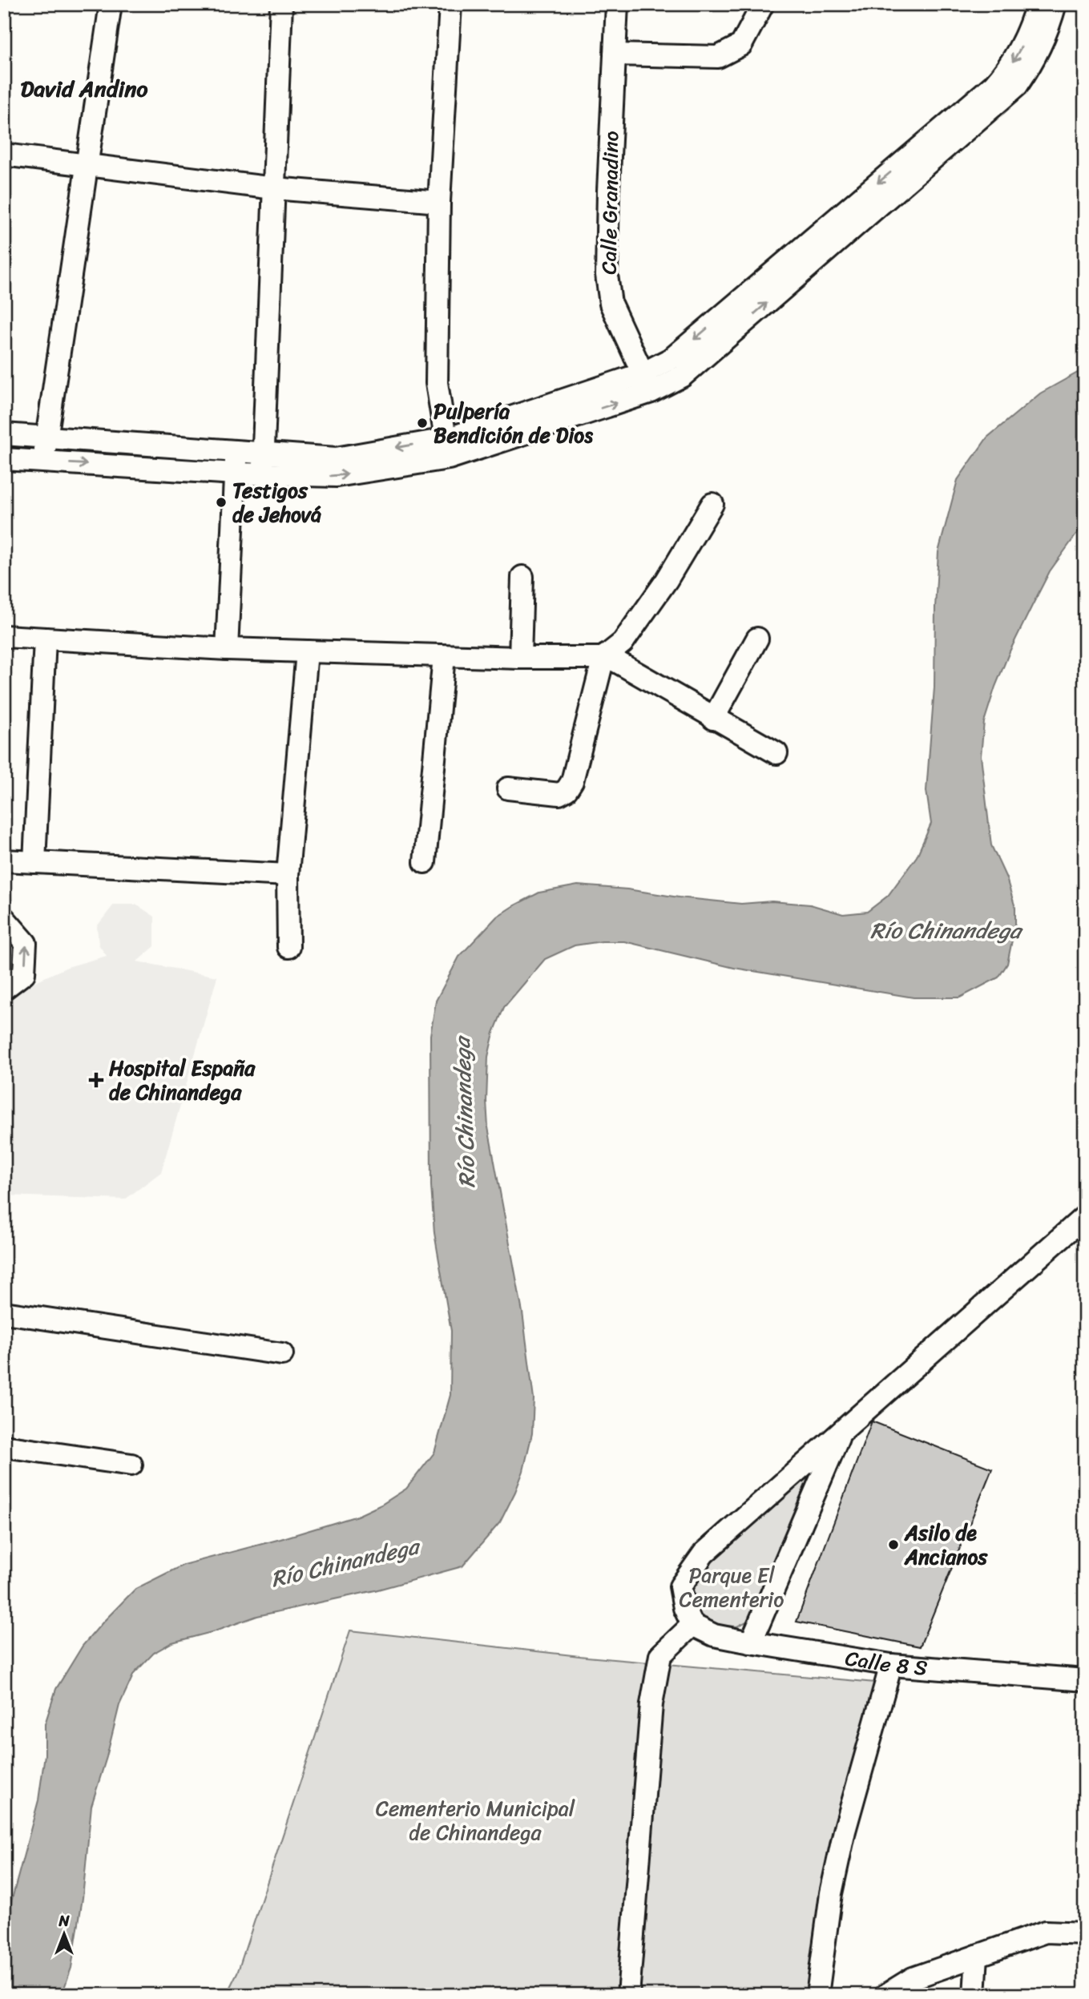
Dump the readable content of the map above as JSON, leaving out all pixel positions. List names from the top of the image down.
{
  "streets": {
    "street": ["Calle Granadino", "Calle 8 S"]
  },
  "districts": ["David Andino"],
  "water": ["Río Chinandega"],
  "parks": ["Parque El Cementerio", "Cementerio Municipal de Chinandega"],
  "places": {
    "other": ["Pulpería Bendición de Dios", "Testigos de Jehová", "Asilo de Ancianos"],
    "health": ["Hospital España de Chinandega"]
  },
  "north": "top"
}
